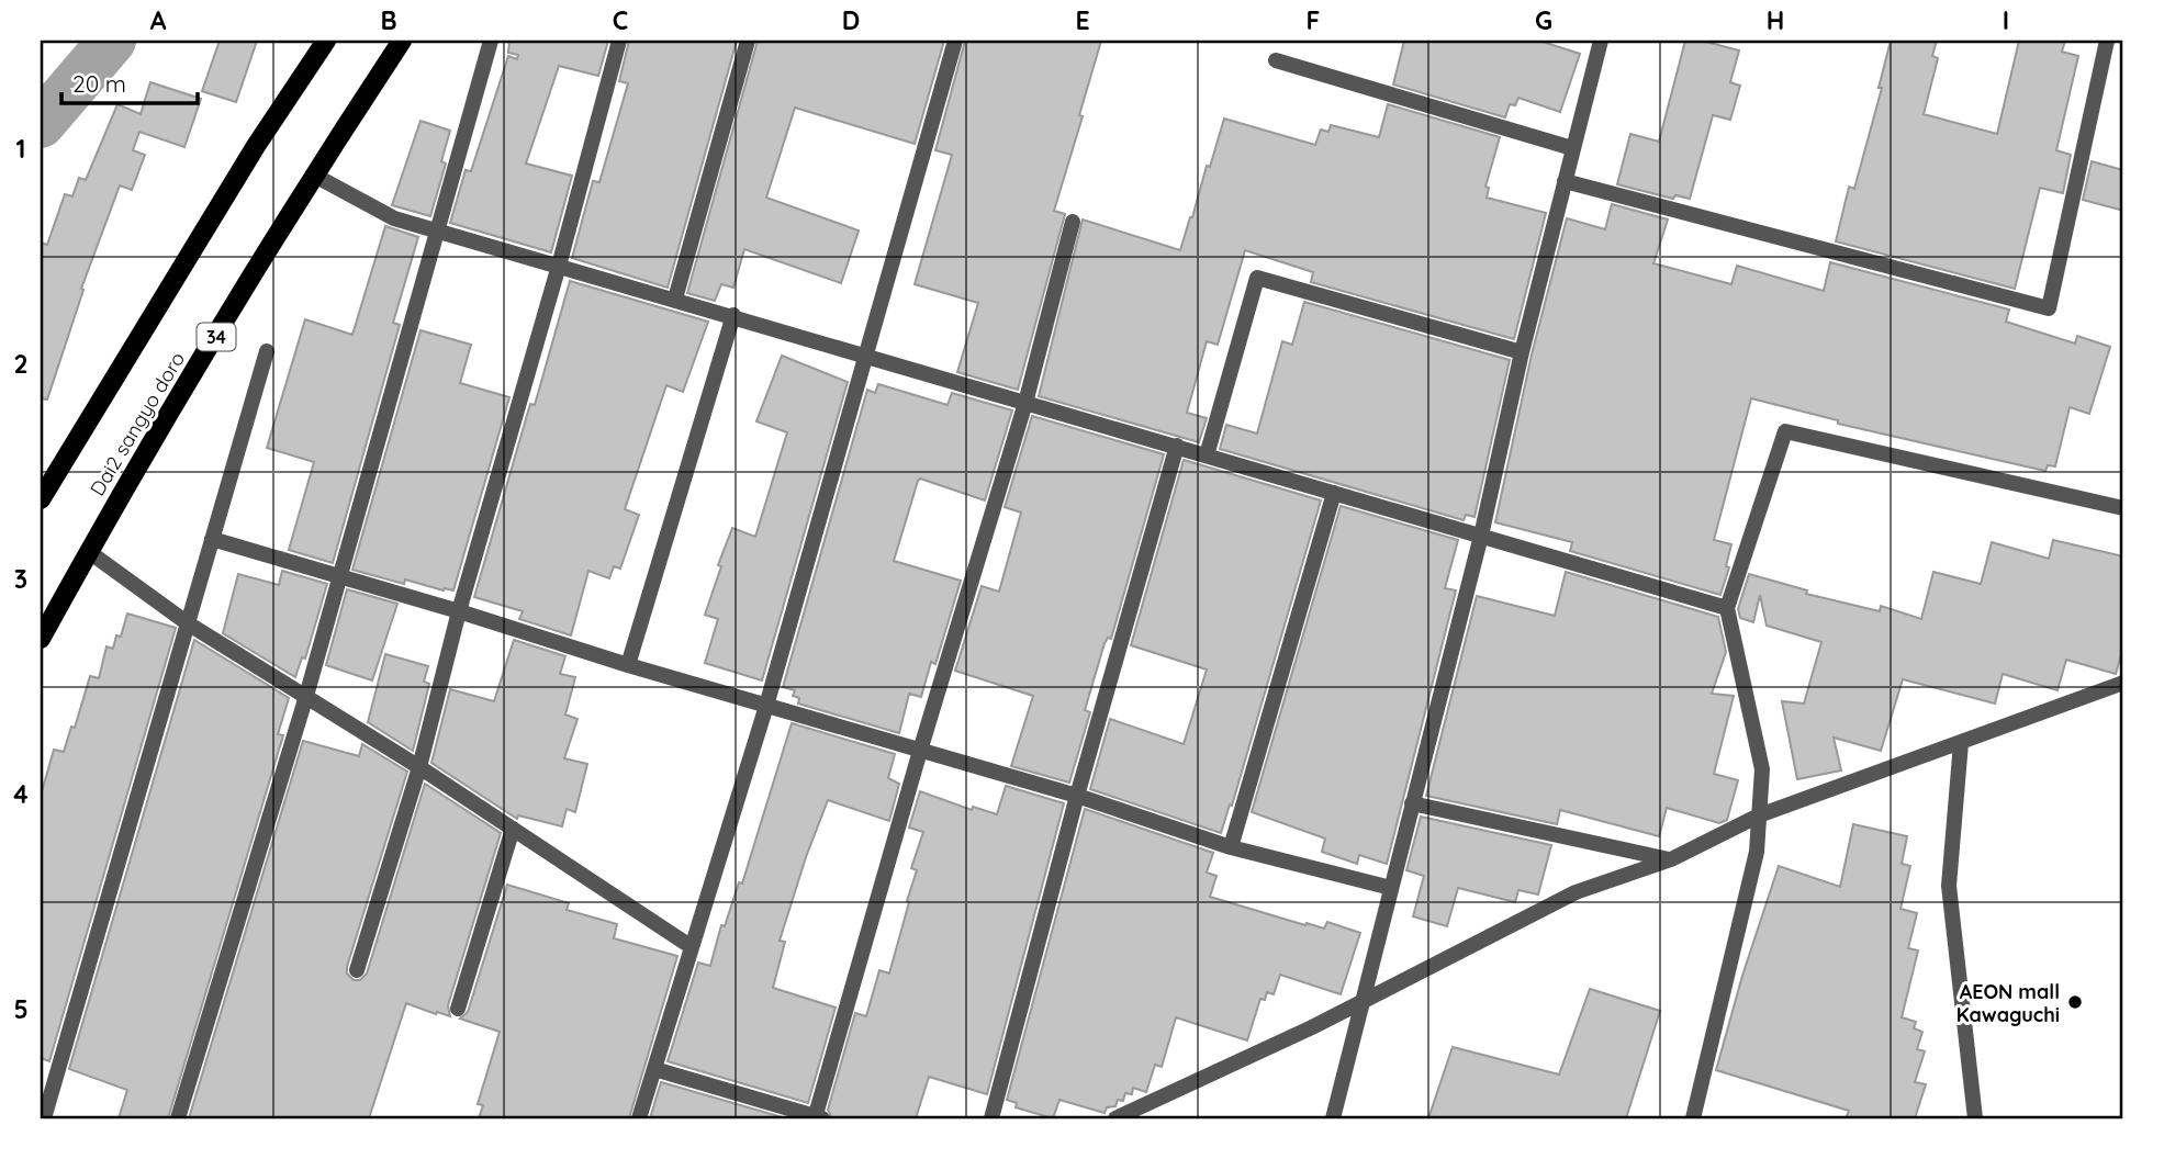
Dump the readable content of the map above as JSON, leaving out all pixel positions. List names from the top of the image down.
{
  "streets": {
    "main road": ["34", "Dai2 sangyo doro"]
  },
  "places": ["AEON mall Kawaguchi"],
  "scale_bar": "20 m",
  "grid": {
    "columns": [
      "A",
      "B",
      "C",
      "D",
      "E",
      "F",
      "G",
      "H",
      "I"
    ],
    "rows": [
      "1",
      "2",
      "3",
      "4",
      "5"
    ]
  }
}
